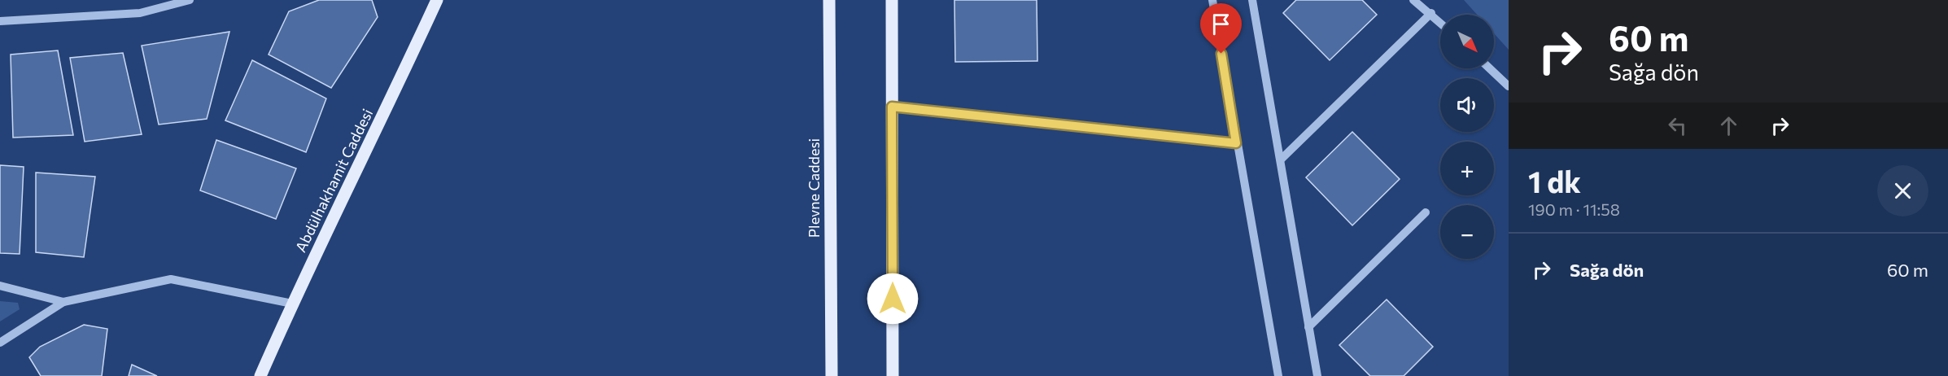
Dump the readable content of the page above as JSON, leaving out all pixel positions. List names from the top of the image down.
{
  "streets": {
    "main road": ["Abdülhakhamit Caddesi", "Plevne Caddesi"]
  },
  "north": "bottom right",
  "page": {
    "turn": ["60 m", "Sağa dön"],
    "map_buttons": ["+", "−"],
    "heading": ["1 dk", "190 m · 11:58"],
    "list": [
      {
        "name": "Sağa dön",
        "value": "60 m"
      }
    ]
  }
}
